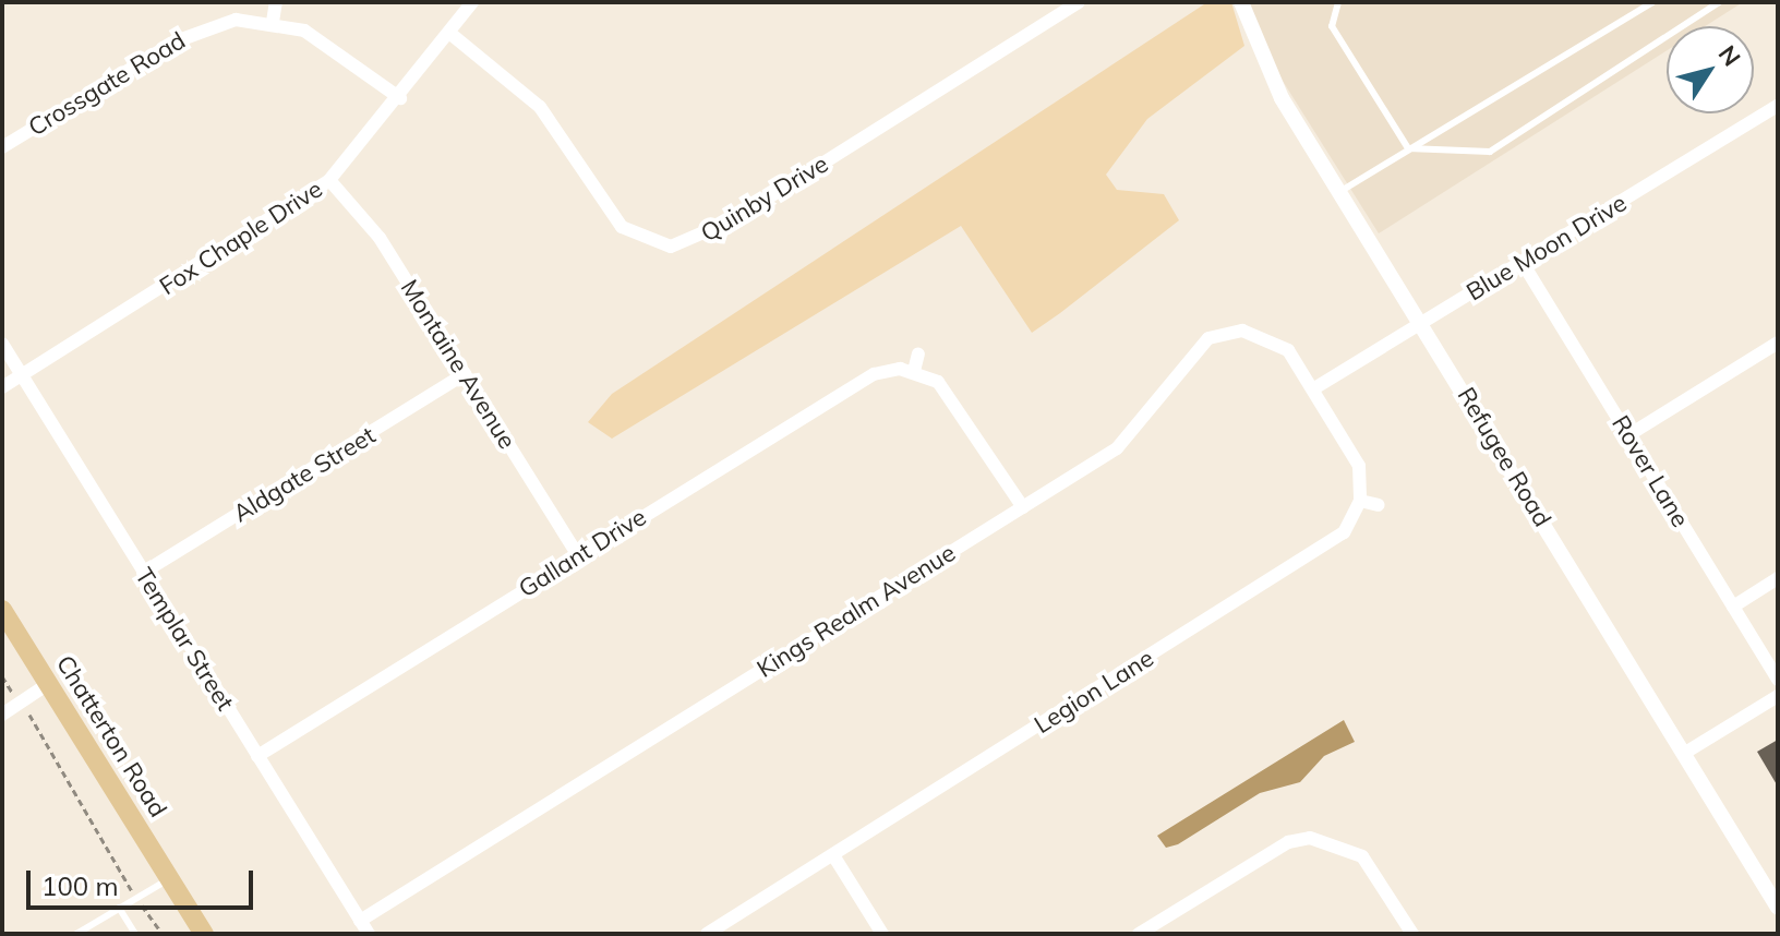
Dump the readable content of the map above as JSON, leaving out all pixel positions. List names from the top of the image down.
{
  "streets": {
    "main road": ["Chatterton Road"],
    "street": [
      "Crossgate Road",
      "Quinby Drive",
      "Fox Chaple Drive",
      "Blue Moon Drive",
      "Montaine Avenue",
      "Refugee Road",
      "Rover Lane",
      "Aldgate Street",
      "Gallant Drive",
      "Kings Realm Avenue",
      "Templar Street",
      "Legion Lane"
    ]
  },
  "crossings": [
    ["Crossgate Road", "Fox Chaple Drive"],
    ["Quinby Drive", "Fox Chaple Drive"],
    ["Fox Chaple Drive", "Montaine Avenue"],
    ["Fox Chaple Drive", "Templar Street"],
    ["Blue Moon Drive", "Refugee Road"],
    ["Blue Moon Drive", "Rover Lane"],
    ["Blue Moon Drive", "Kings Realm Avenue"],
    ["Montaine Avenue", "Aldgate Street"],
    ["Montaine Avenue", "Gallant Drive"],
    ["Aldgate Street", "Templar Street"],
    ["Gallant Drive", "Templar Street"],
    ["Kings Realm Avenue", "Templar Street"]
  ],
  "scale_bar": "100 m",
  "north": "top right"
}
